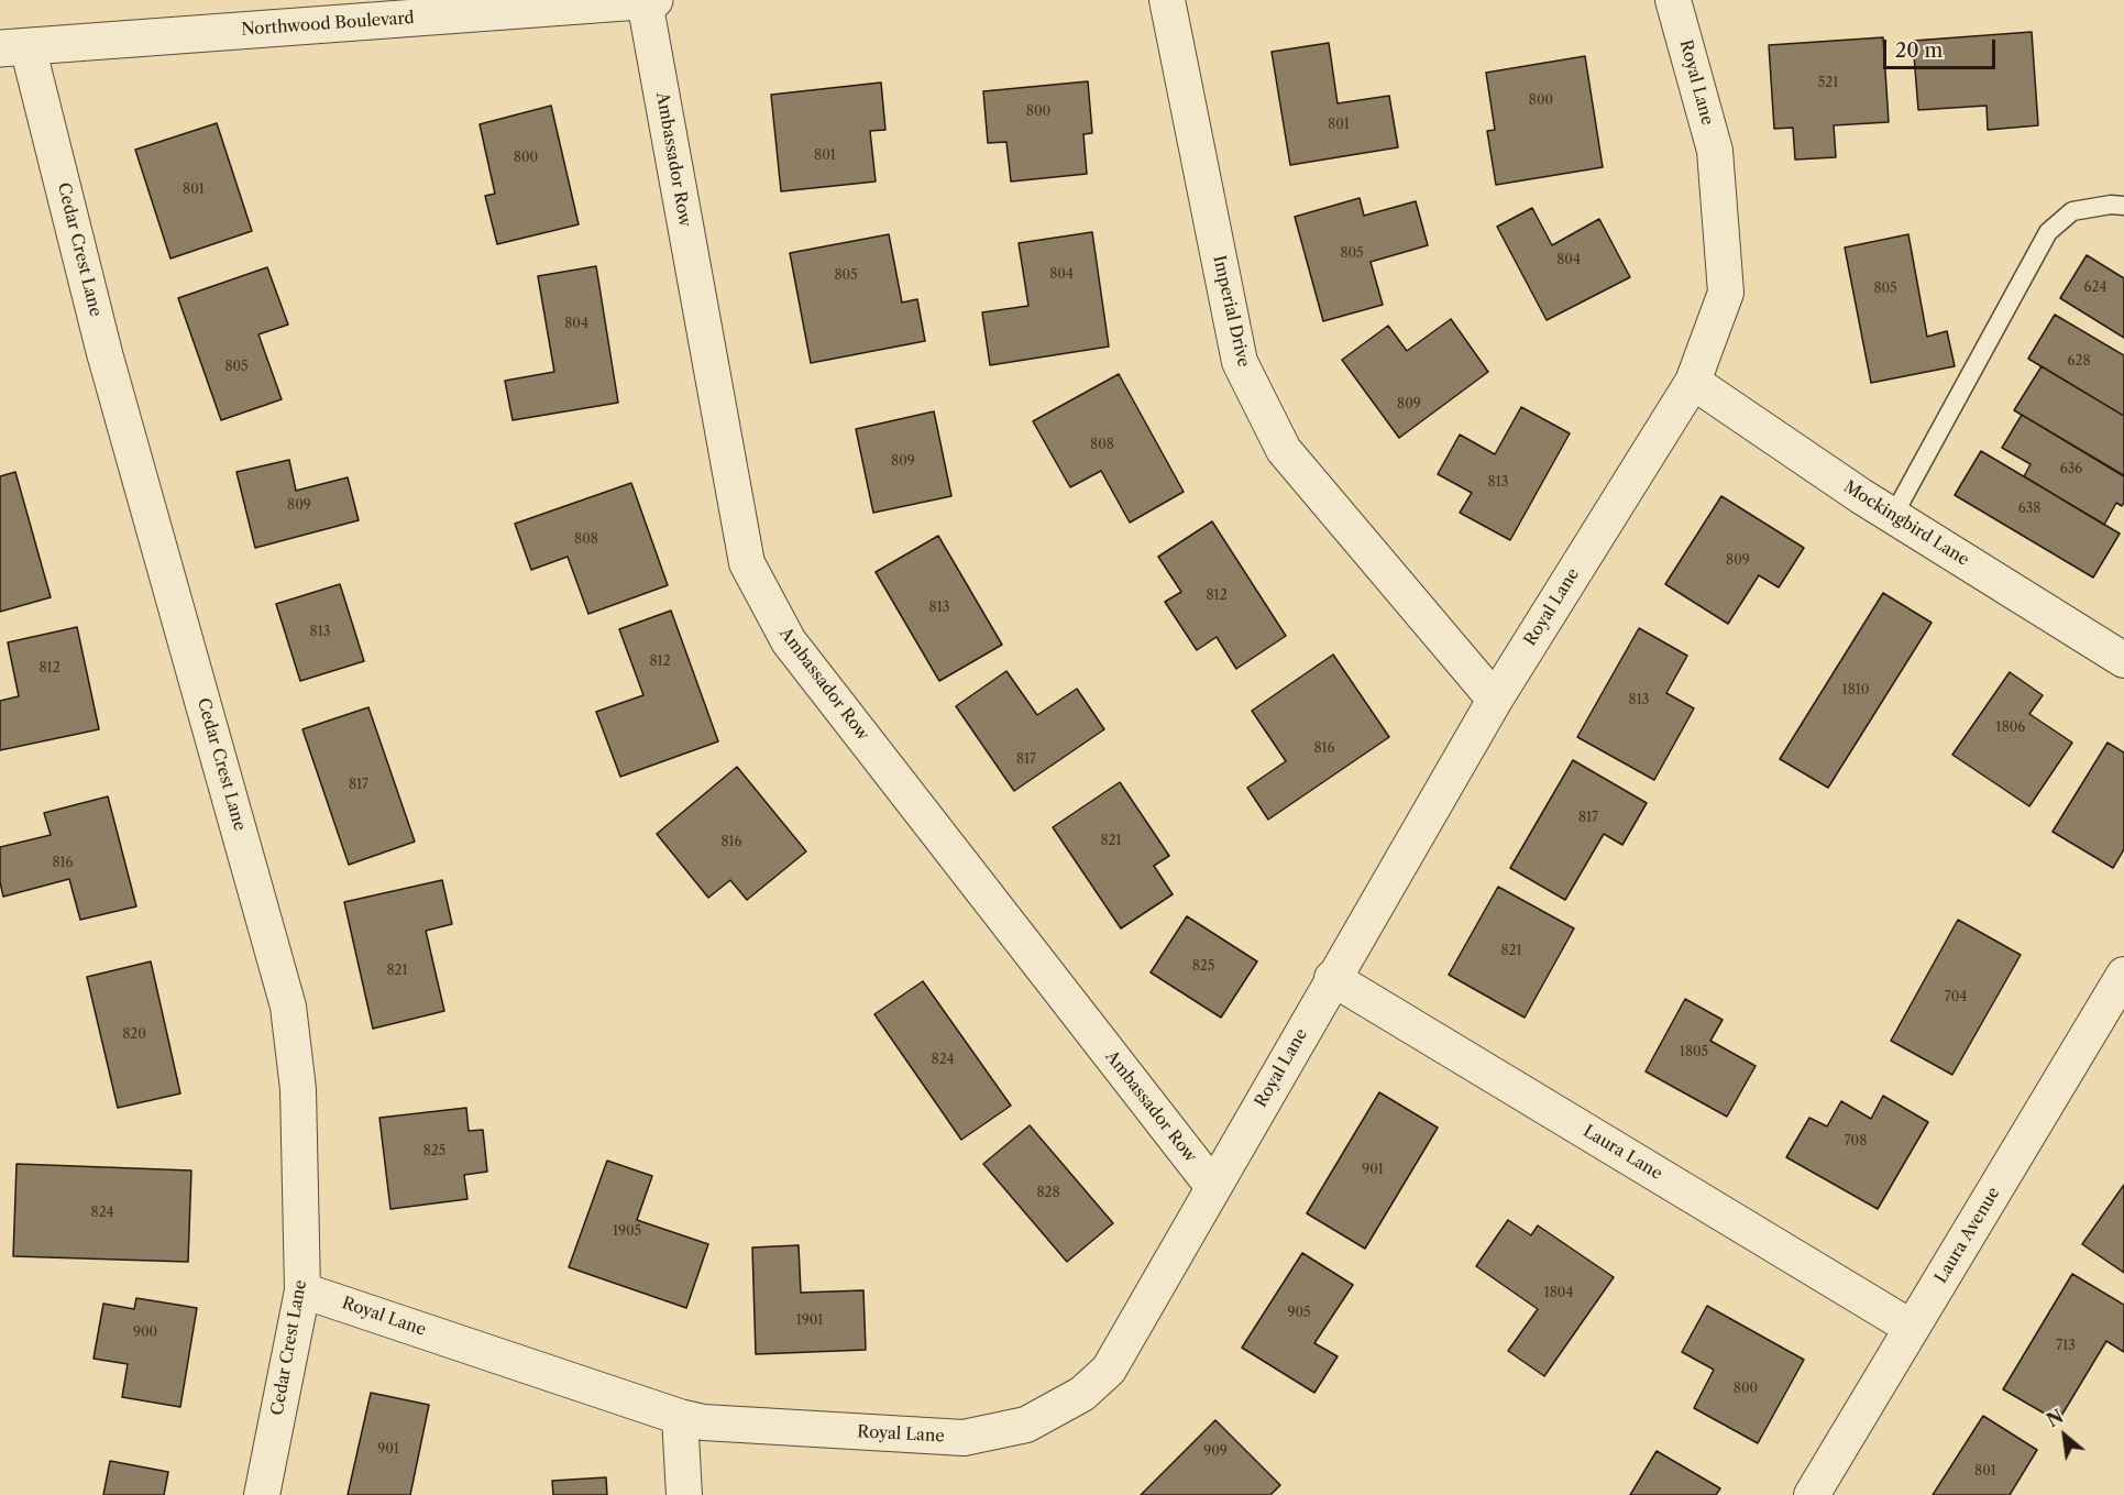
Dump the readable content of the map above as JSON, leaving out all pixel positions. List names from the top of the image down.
{
  "streets": {
    "street": [
      "Northwood Boulevard",
      "Royal Lane",
      "Ambassador Row",
      "Cedar Crest Lane",
      "Imperial Drive",
      "Mockingbird Lane",
      "Laura Lane",
      "Laura Avenue"
    ]
  },
  "crossings": [
    ["Northwood Boulevard", "Ambassador Row"],
    ["Northwood Boulevard", "Cedar Crest Lane"],
    ["Royal Lane", "Ambassador Row"],
    ["Royal Lane", "Cedar Crest Lane"],
    ["Royal Lane", "Imperial Drive"],
    ["Royal Lane", "Mockingbird Lane"],
    ["Royal Lane", "Laura Lane"],
    ["Laura Lane", "Laura Avenue"]
  ],
  "house_numbers": [
    "521",
    "800",
    "800",
    "801",
    "801",
    "800",
    "801",
    "805",
    "804",
    "804",
    "805",
    "624",
    "805",
    "804",
    "628",
    "805",
    "809",
    "808",
    "809",
    "636",
    "813",
    "809",
    "638",
    "808",
    "809",
    "812",
    "813",
    "813",
    "812",
    "812",
    "1810",
    "813",
    "1806",
    "816",
    "817",
    "817",
    "817",
    "821",
    "816",
    "816",
    "821",
    "825",
    "821",
    "704",
    "820",
    "1805",
    "824",
    "708",
    "825",
    "901",
    "828",
    "824",
    "1905",
    "1804",
    "905",
    "1901",
    "900",
    "713",
    "800",
    "901",
    "909",
    "801"
  ],
  "scale_bar": "20 m",
  "north": "top left"
}
